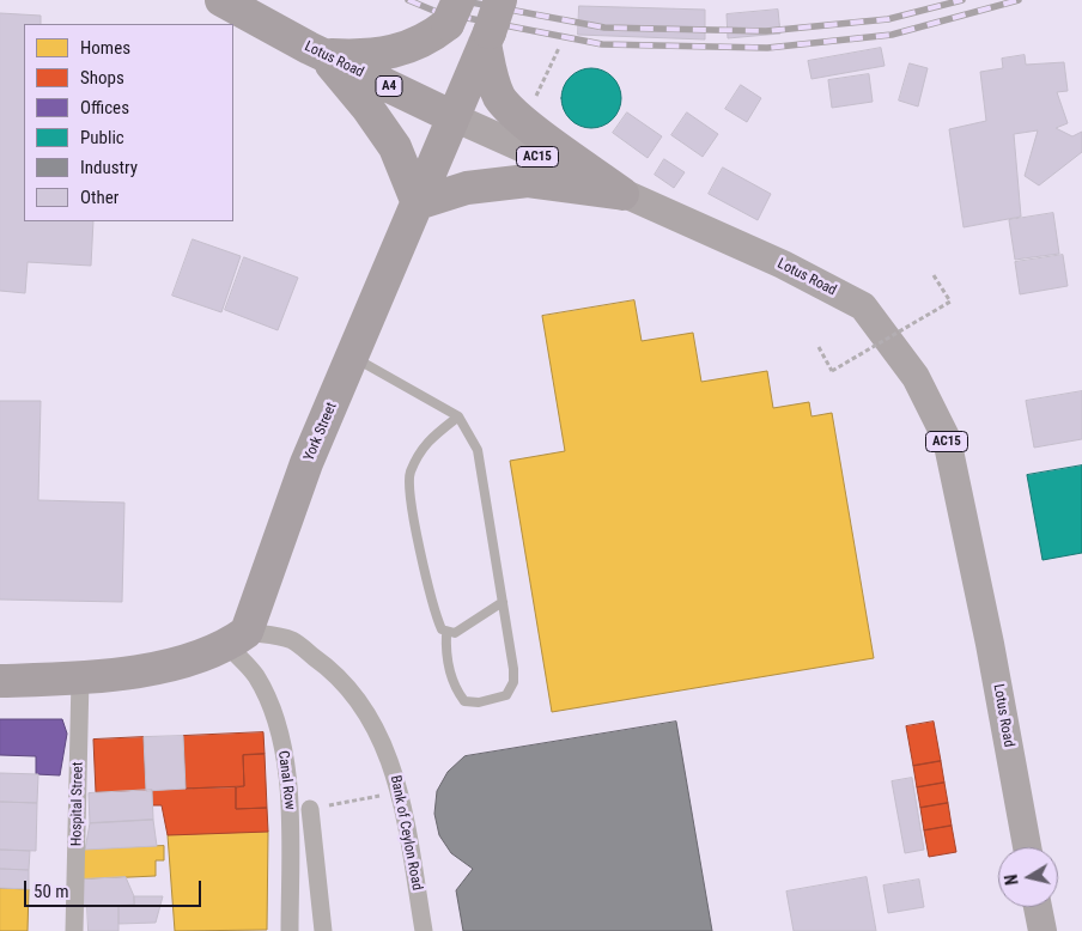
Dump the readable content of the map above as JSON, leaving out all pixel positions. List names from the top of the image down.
{
  "streets": {
    "highway": ["Lotus Road", "A4", "York Street"],
    "main road": ["AC15"],
    "street": ["Canal Row", "Hospital Street", "Bank of Ceylon Road"]
  },
  "crossings": [
    ["Lotus Road", "York Street"],
    ["York Street", "Canal Row"],
    ["York Street", "Bank of Ceylon Road"],
    ["Canal Row", "Bank of Ceylon Road"]
  ],
  "legend": [
    "Homes",
    "Shops",
    "Offices",
    "Public",
    "Industry",
    "Other"
  ],
  "scale_bar": "50 m",
  "north": "left"
}
